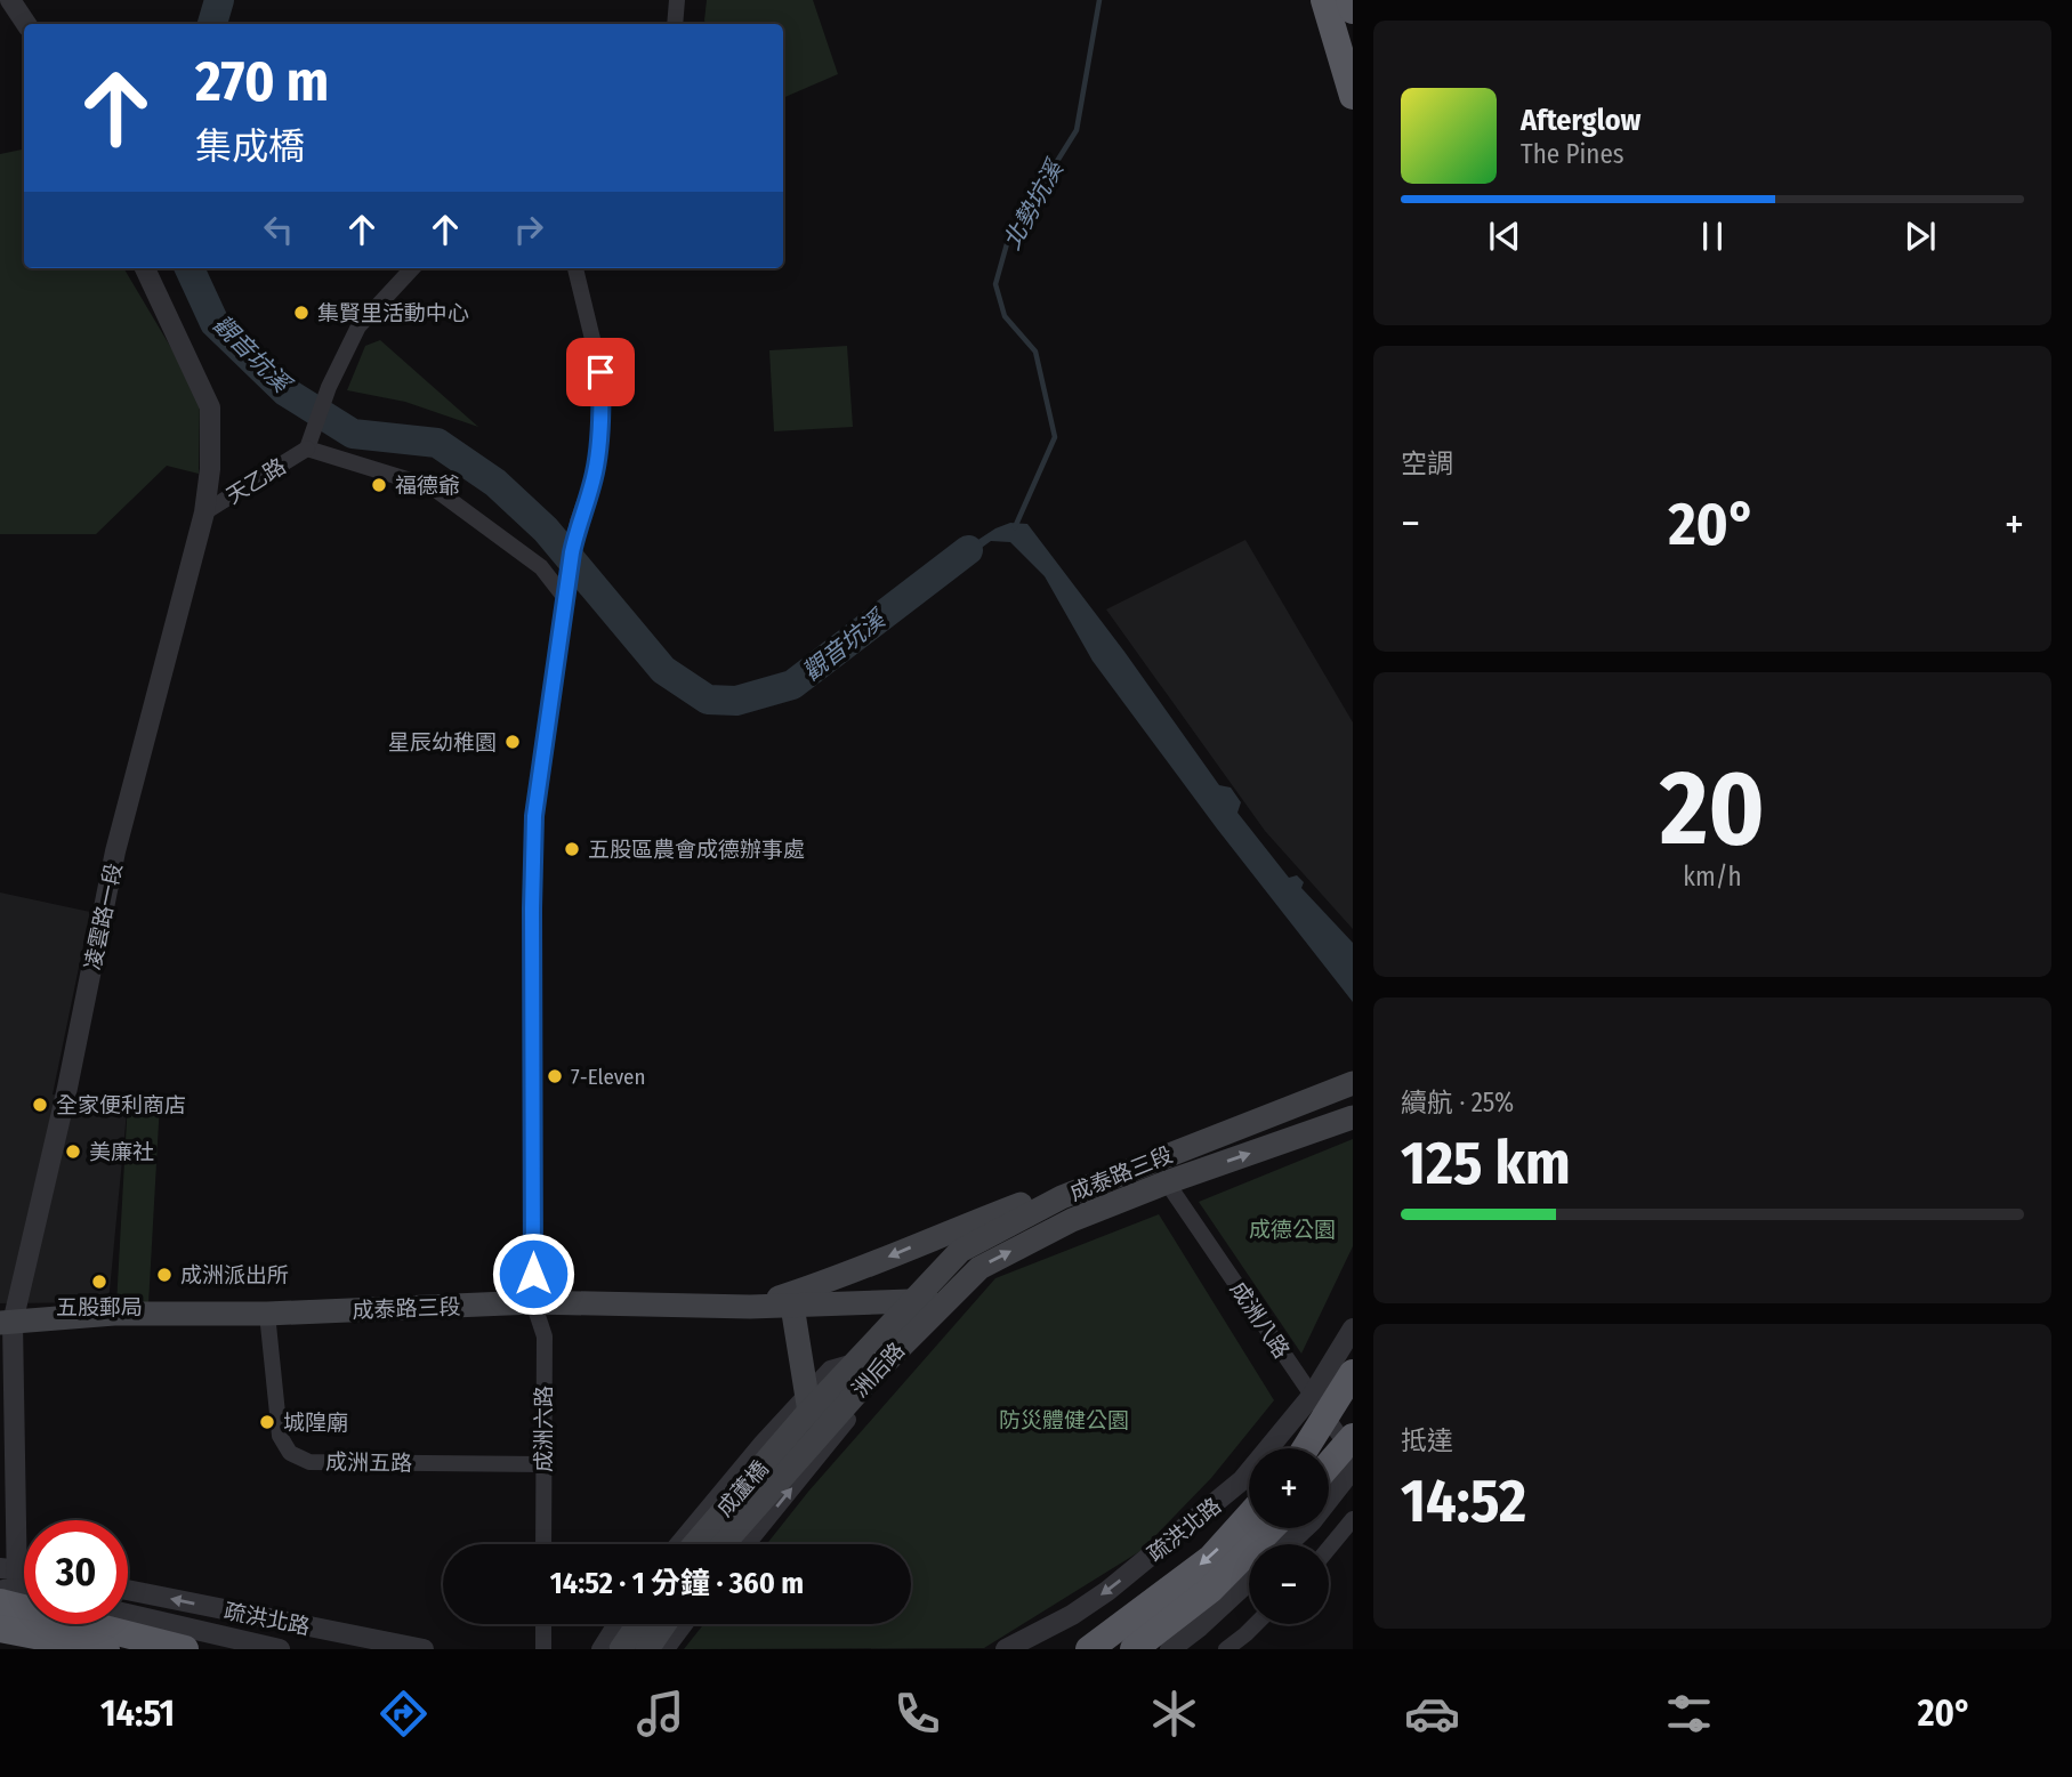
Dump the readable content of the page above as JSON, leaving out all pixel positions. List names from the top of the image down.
{
  "streets": {
    "main road": ["成泰路三段", "洲后路", "成蘆橋"],
    "street": [
      "天乙路",
      "凌雲路一段",
      "成洲八路",
      "成洲六路",
      "成洲五路",
      "疏洪北路"
    ]
  },
  "crossings": [
    ["天乙路", "凌雲路一段"],
    ["凌雲路一段", "成泰路三段"],
    ["成泰路三段", "成洲八路"],
    ["成泰路三段", "洲后路"],
    ["成泰路三段", "成洲六路"],
    ["成泰路三段", "成洲五路"],
    ["成洲八路", "疏洪北路"],
    ["洲后路", "成蘆橋"],
    ["成洲六路", "成洲五路"]
  ],
  "one_way": ["疏洪北路"],
  "water": ["北勢坑溪", "觀音坑溪"],
  "parks": ["成德公園", "防災體健公園"],
  "places": [
    "集賢里活動中心",
    "福德爺",
    "星辰幼稚園",
    "五股區農會成德辦事處",
    "7-Eleven",
    "全家便利商店",
    "美廉社",
    "成洲派出所",
    "五股郵局",
    "城隍廟"
  ],
  "page": {
    "turn": ["270 m", "集成橋"],
    "song": ["Afterglow", "The Pines"],
    "tile": [
      "空調",
      ["20", "km/h"],
      ["續航 · 25%", "125 km"],
      ["抵達", "14:52"]
    ],
    "heat": ["−", "20°", "+"],
    "map_buttons": ["+", "−"],
    "limit": "30",
    "trip": "14:52 · 1 分鐘 · 360 m",
    "tabs": ["14:51", "20°"]
  }
}
